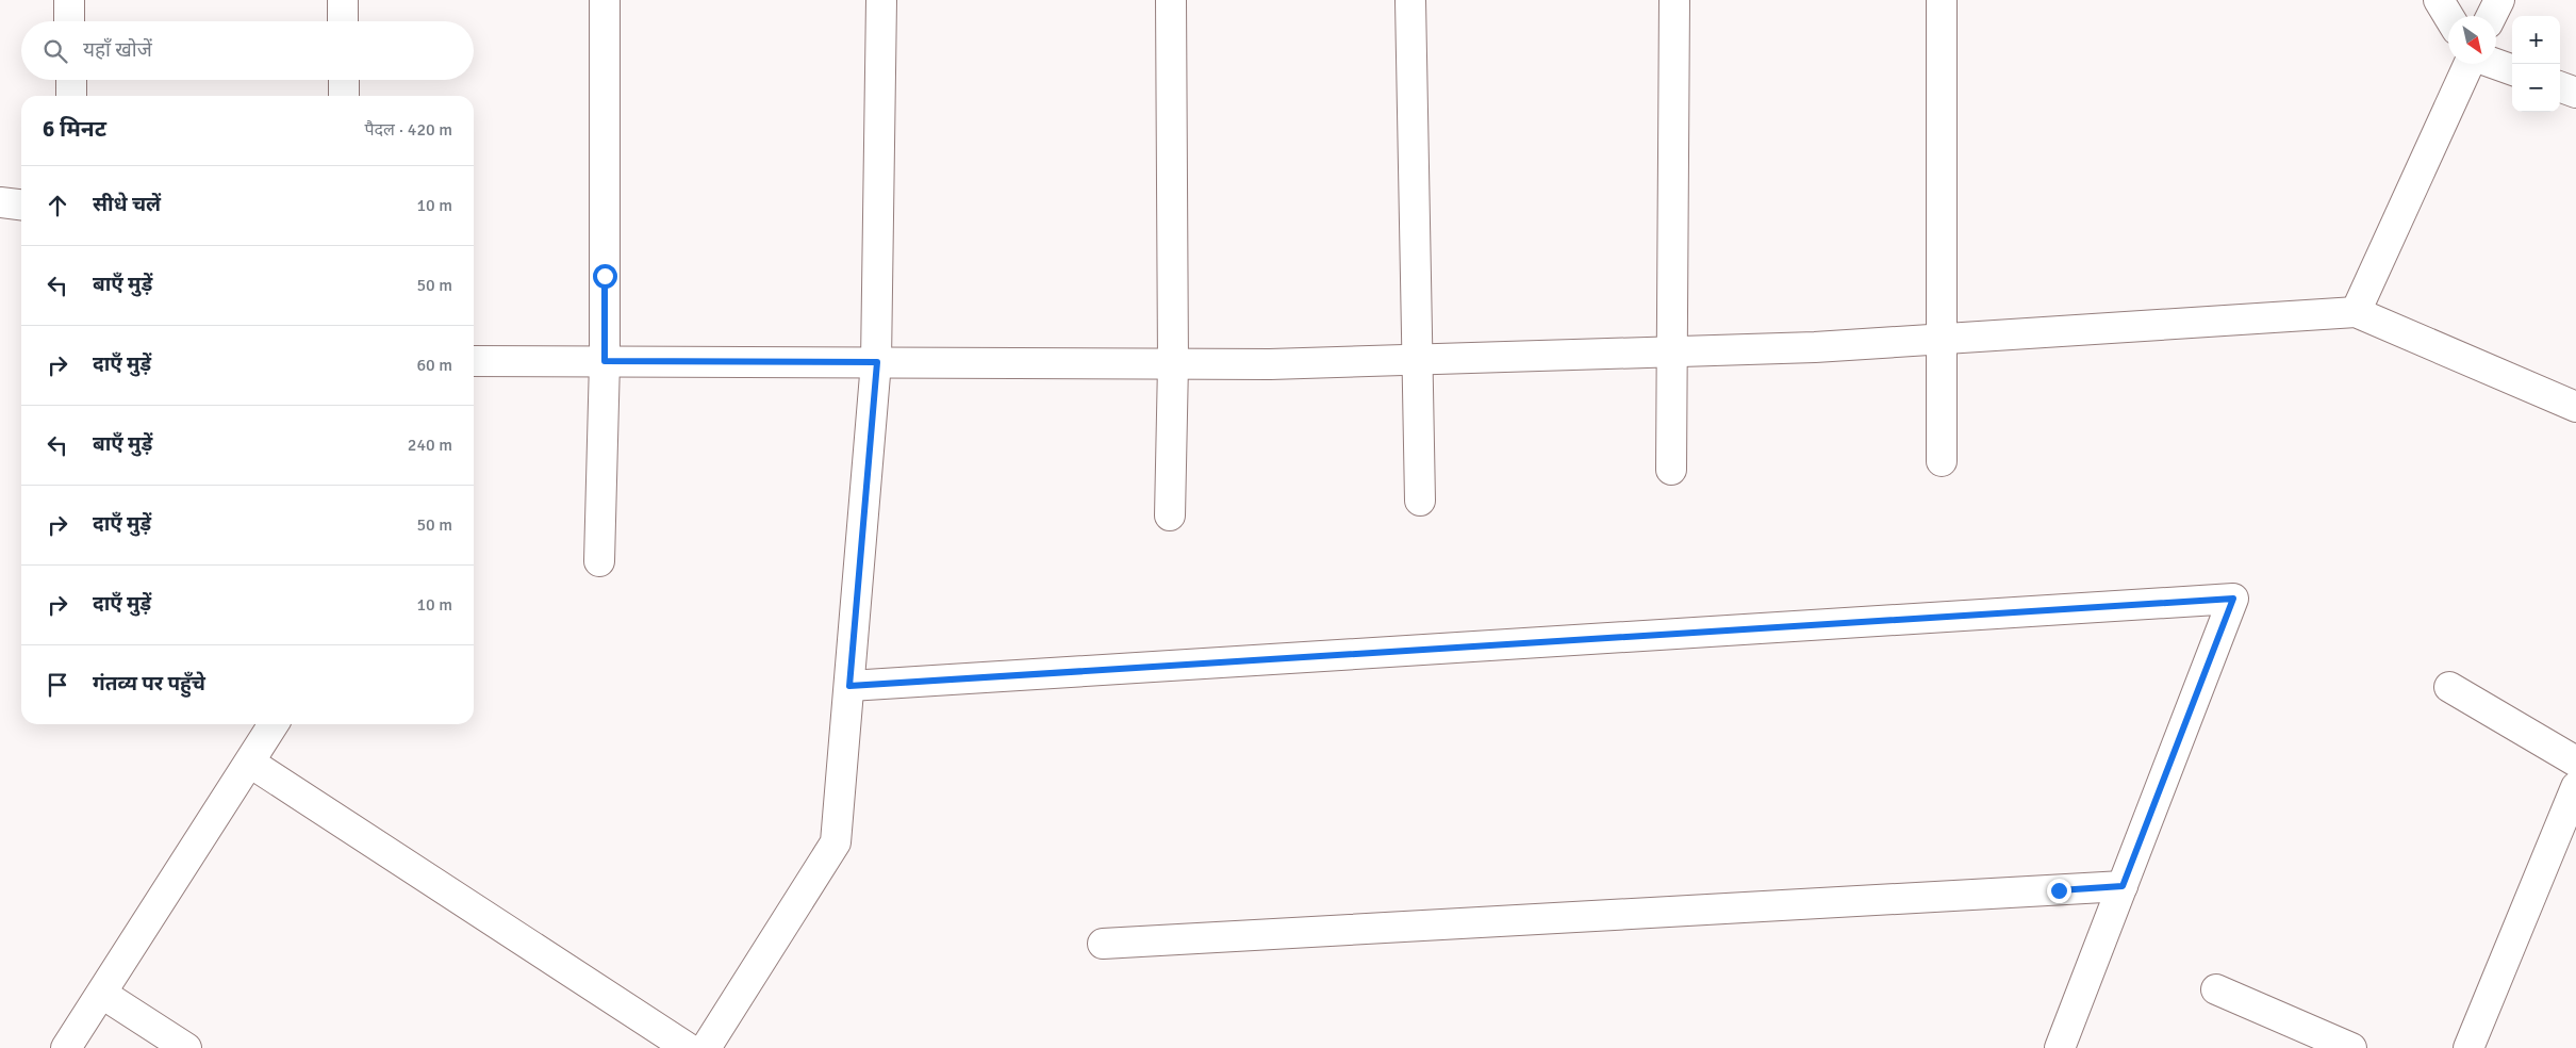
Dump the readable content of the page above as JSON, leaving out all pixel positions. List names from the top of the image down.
{
  "north": "bottom right",
  "page": {
    "map_buttons": ["+", "−"],
    "search": "यहाँ खोजें",
    "heading": ["6 मिनट", "पैदल · 420 m"],
    "list": [
      ["सीधे चलें", "10 m"],
      ["बाएँ मुड़ें", "50 m"],
      ["दाएँ मुड़ें", "60 m"],
      ["बाएँ मुड़ें", "240 m"],
      ["दाएँ मुड़ें", "50 m"],
      ["दाएँ मुड़ें", "10 m"],
      "गंतव्य पर पहुँचे"
    ]
  }
}
